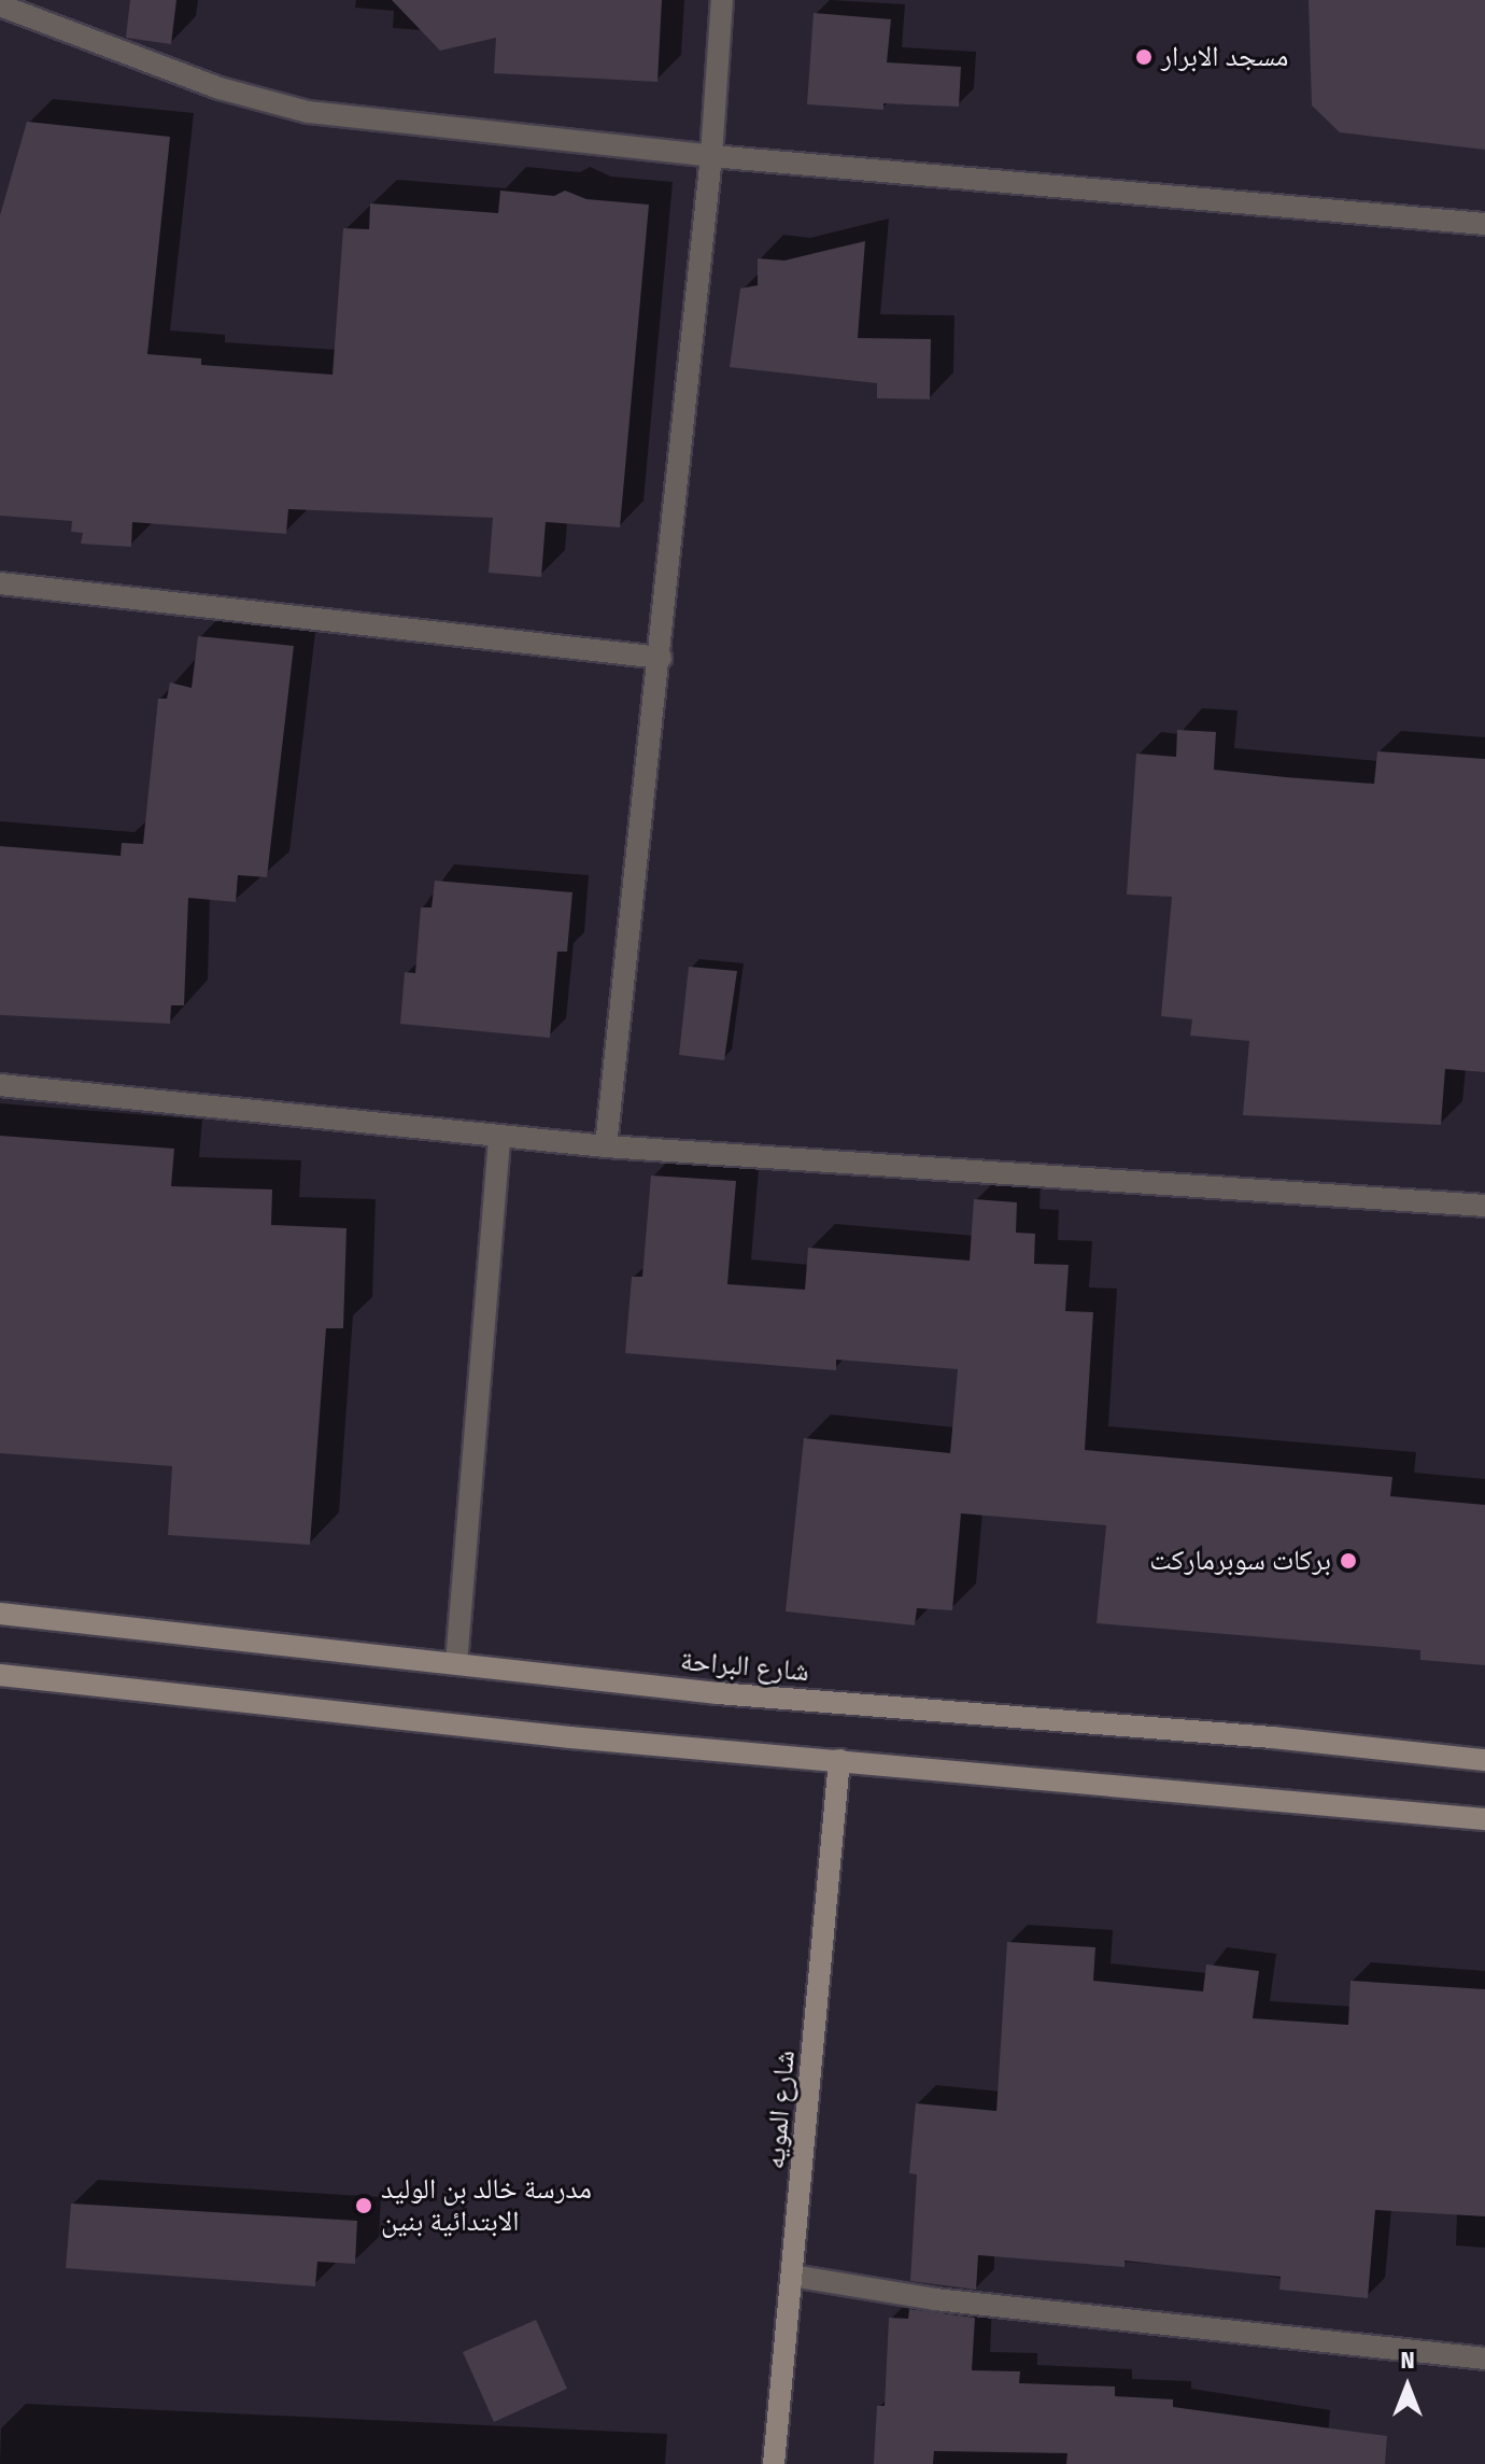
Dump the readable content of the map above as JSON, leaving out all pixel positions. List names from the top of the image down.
{
  "streets": {
    "street": ["شارع البراحة", "شارع المويه"]
  },
  "places": ["مسجد الابرار", "بركات سوبرماركت", "مدرسة خالد بن الوليد الابتدائية بنين"],
  "north": "top"
}
